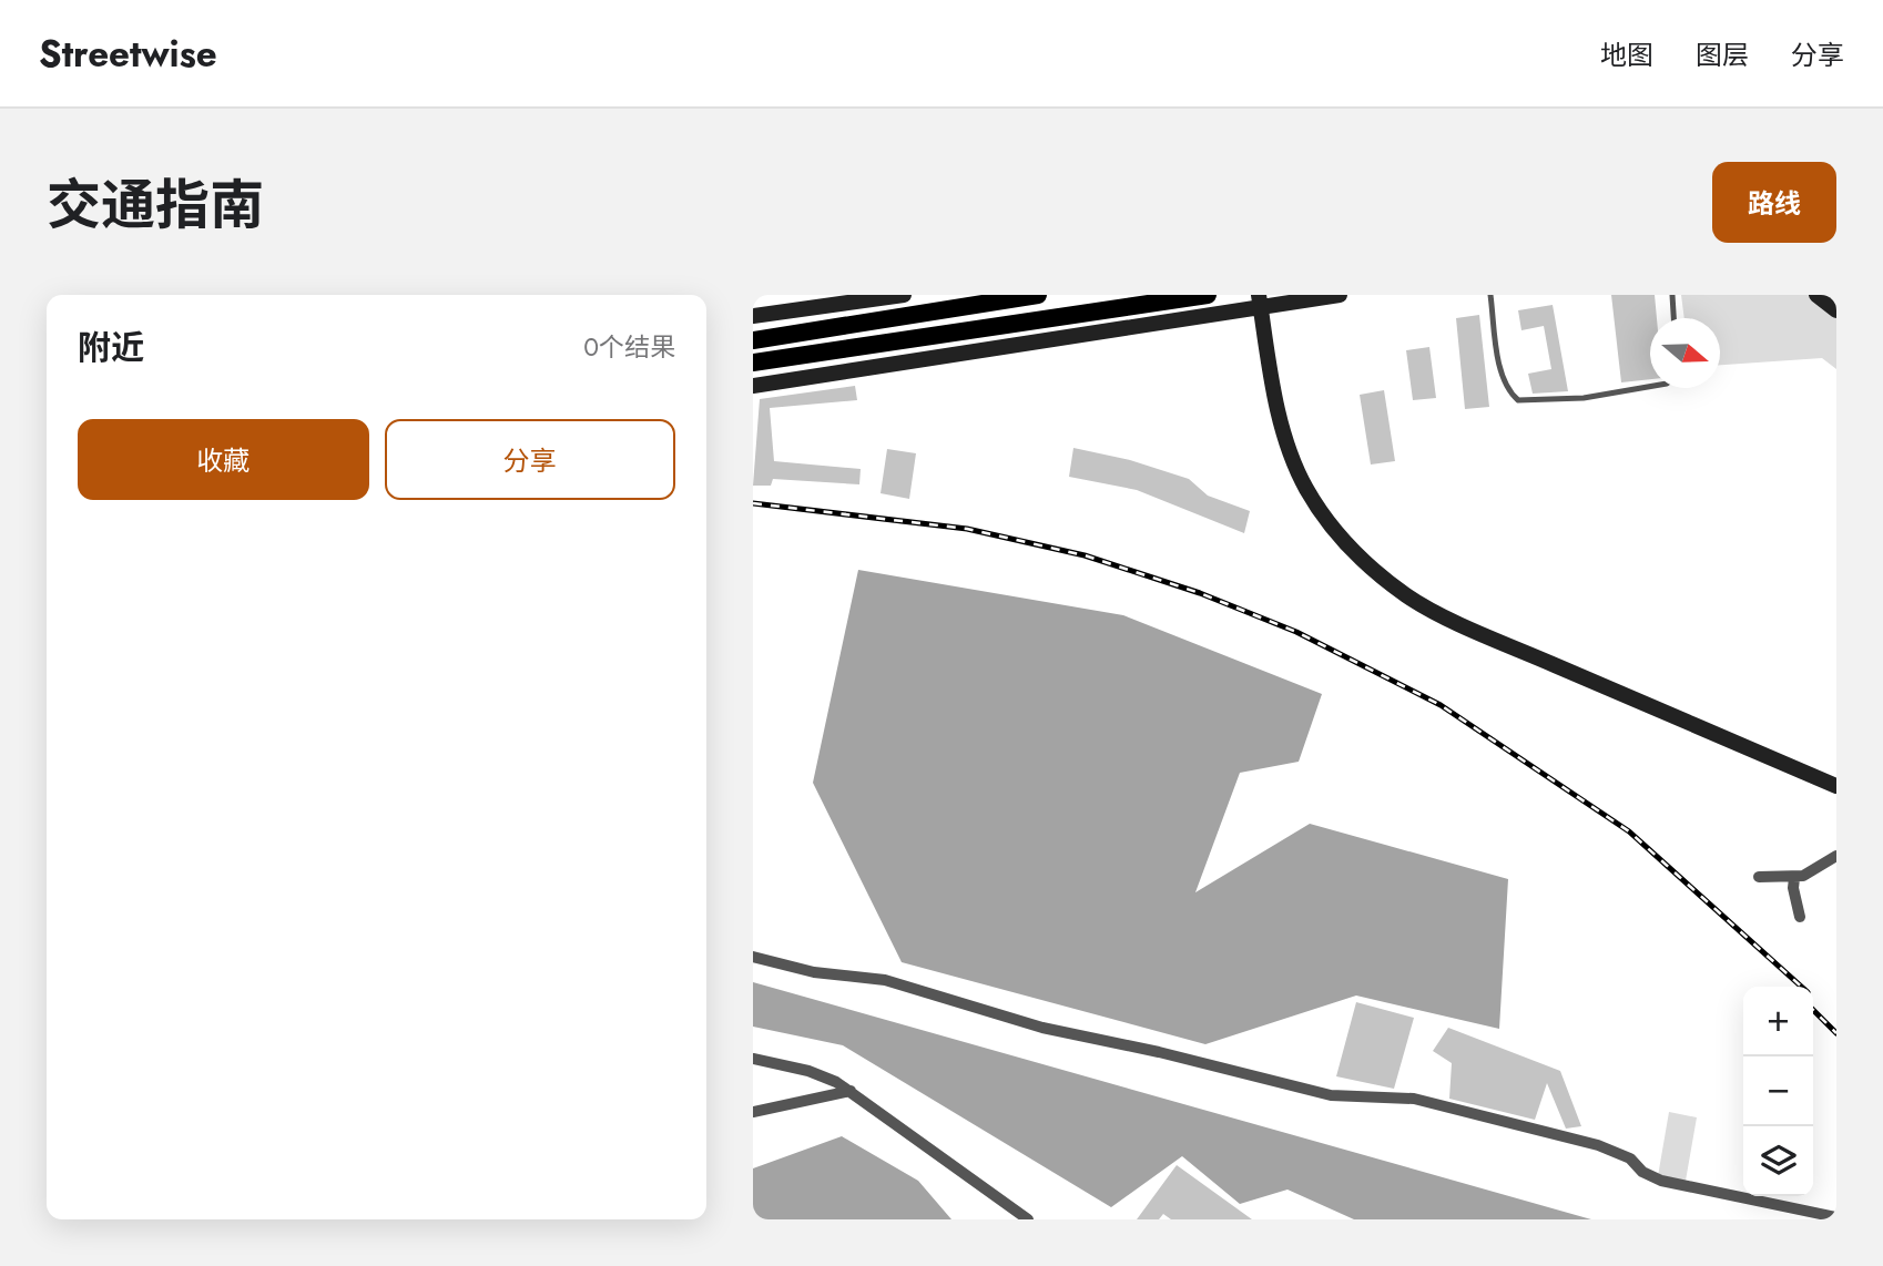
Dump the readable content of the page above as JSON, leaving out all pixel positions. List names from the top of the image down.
{
  "north": "right",
  "page": {
    "header": "Streetwise",
    "nav": ["地图", "图层", "分享"],
    "title": "交通指南",
    "buttons": [
      "路线",
      ["收藏", "分享"]
    ],
    "heading": ["附近", "0个结果"],
    "map_buttons": ["+", "−"]
  }
}
